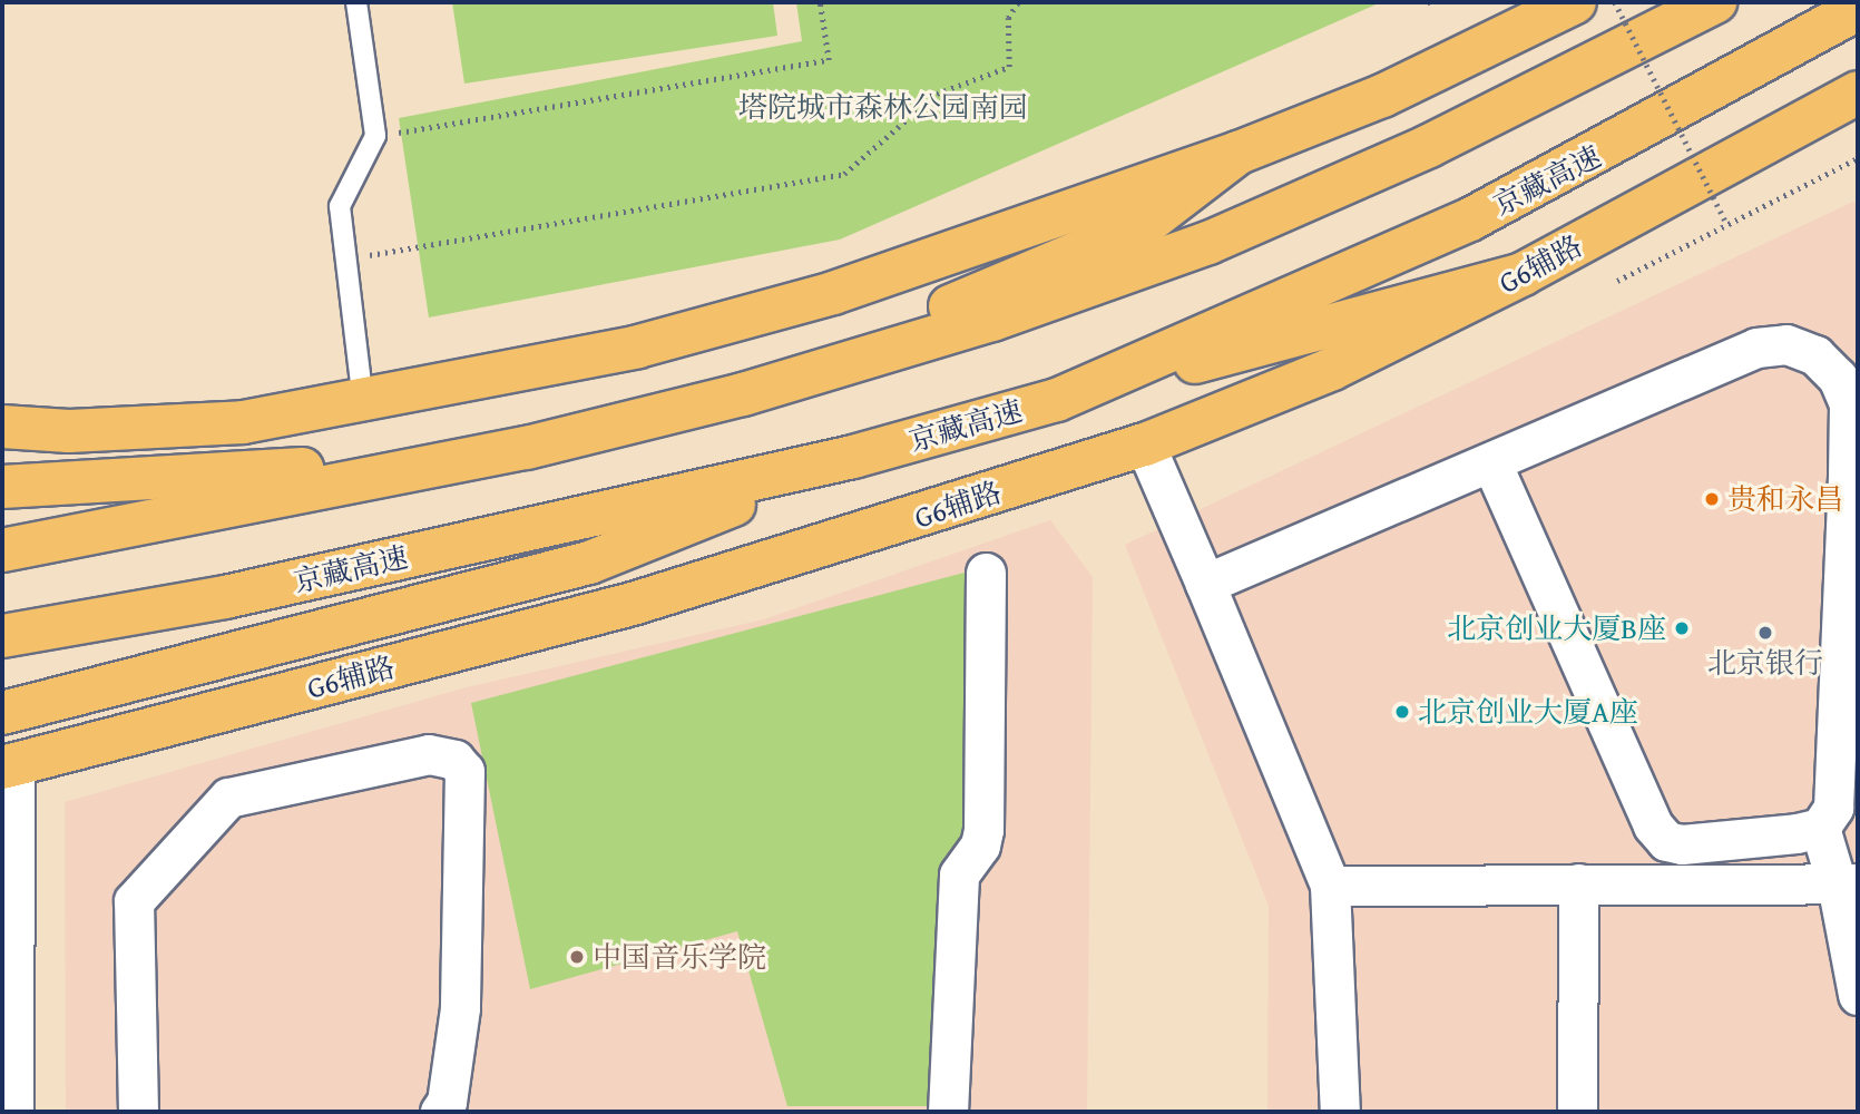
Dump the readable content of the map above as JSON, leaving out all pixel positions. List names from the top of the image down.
{
  "streets": {
    "main road": ["京藏高速", "G6辅路"]
  },
  "parks": ["塔院城市森林公园南园"],
  "places": [
    "贵和永昌",
    "北京创业大厦B座",
    "北京银行",
    "北京创业大厦A座",
    "中国音乐学院"
  ]
}
